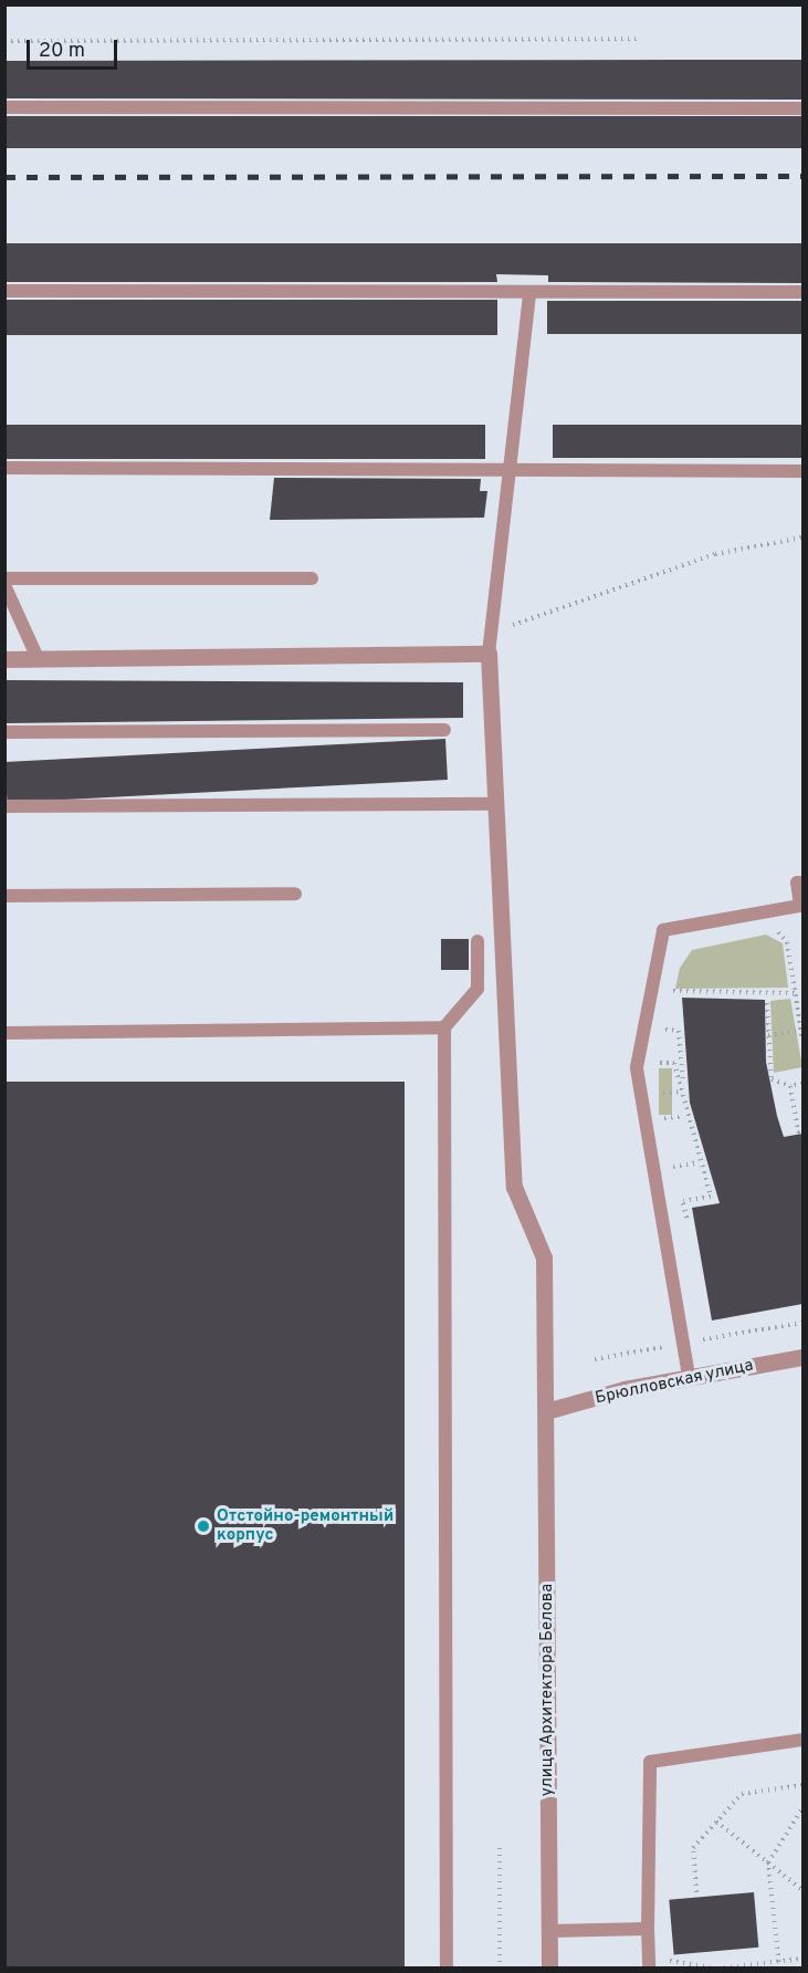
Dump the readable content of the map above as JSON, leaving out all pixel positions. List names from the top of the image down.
{
  "streets": {
    "street": ["Брюлловская улица", "улица Архитектора Белова"]
  },
  "crossings": [
    ["Брюлловская улица", "улица Архитектора Белова"]
  ],
  "places": ["Отстойно-ремонтный корпус"],
  "scale_bar": "20 m"
}
